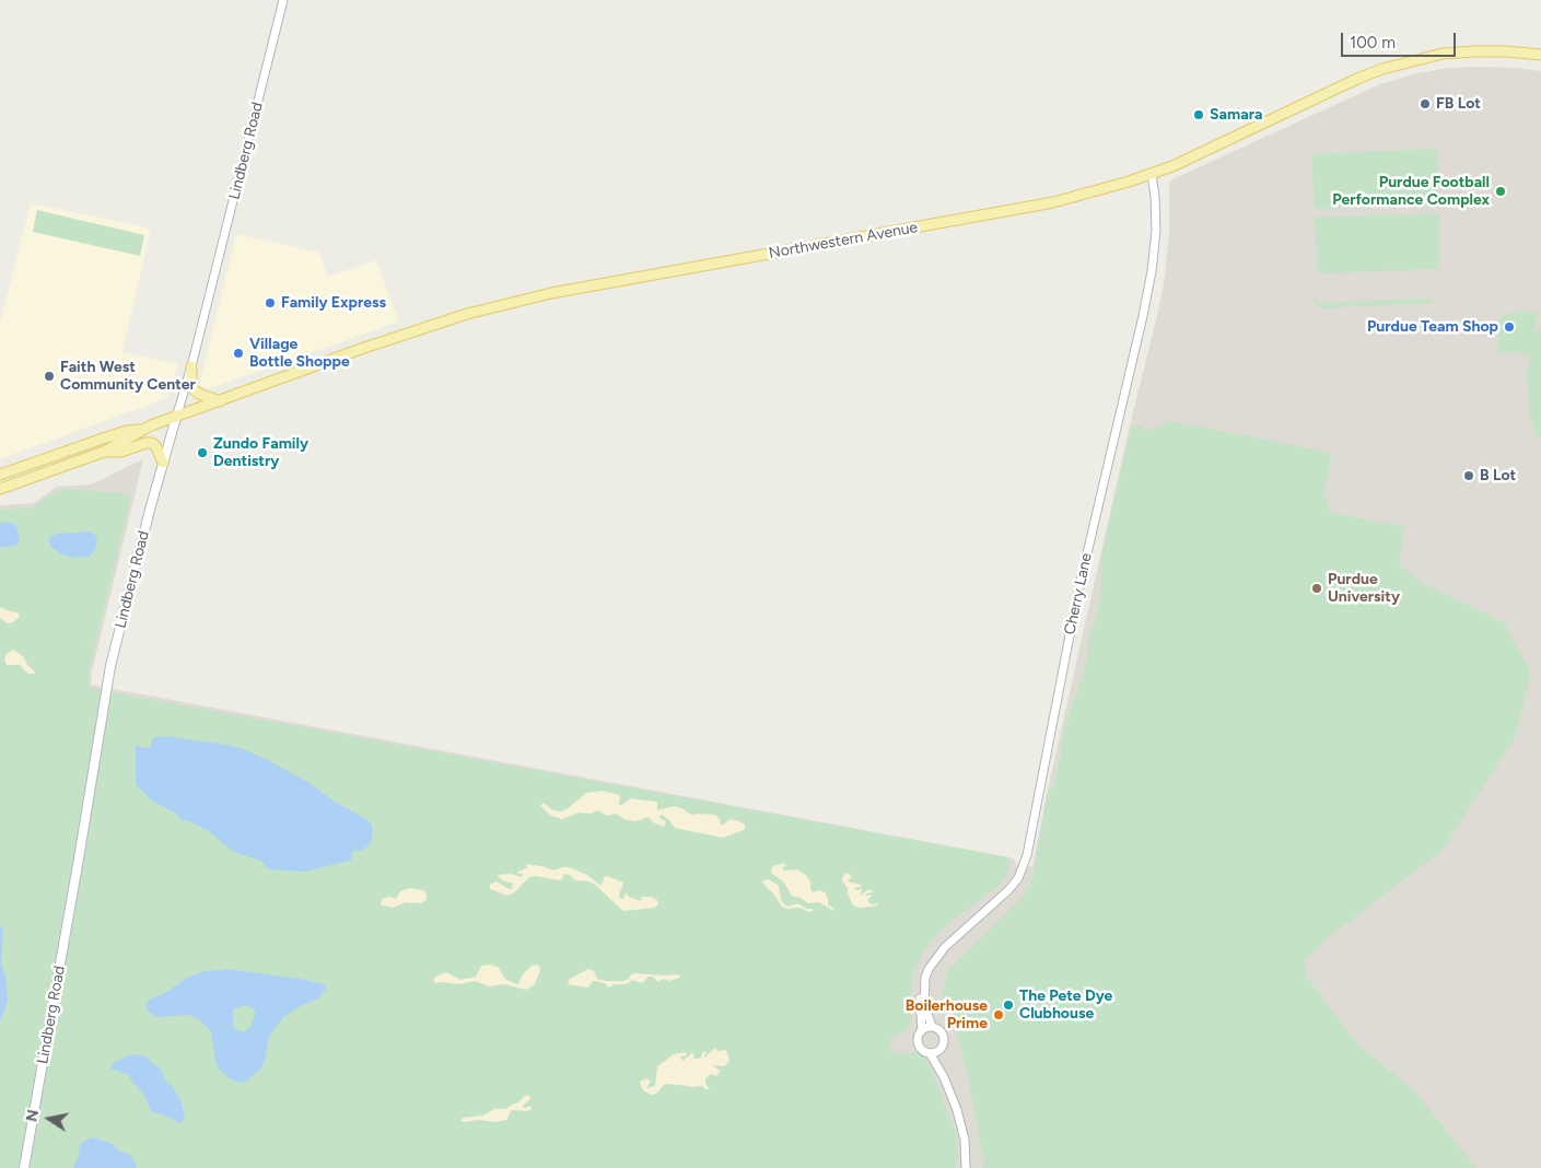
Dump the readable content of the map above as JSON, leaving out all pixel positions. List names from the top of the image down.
{
  "streets": {
    "main road": ["Lindberg Road", "Northwestern Avenue"],
    "street": ["Cherry Lane"]
  },
  "crossings": [
    ["Lindberg Road", "Northwestern Avenue"],
    ["Northwestern Avenue", "Cherry Lane"]
  ],
  "places": [
    "FB Lot",
    "Samara",
    "Purdue Football Performance Complex",
    "Family Express",
    "Purdue Team Shop",
    "Village Bottle Shoppe",
    "Faith West Community Center",
    "Zundo Family Dentistry",
    "B Lot",
    "Purdue University",
    "The Pete Dye Clubhouse",
    "Boilerhouse Prime"
  ],
  "scale_bar": "100 m",
  "north": "left"
}
